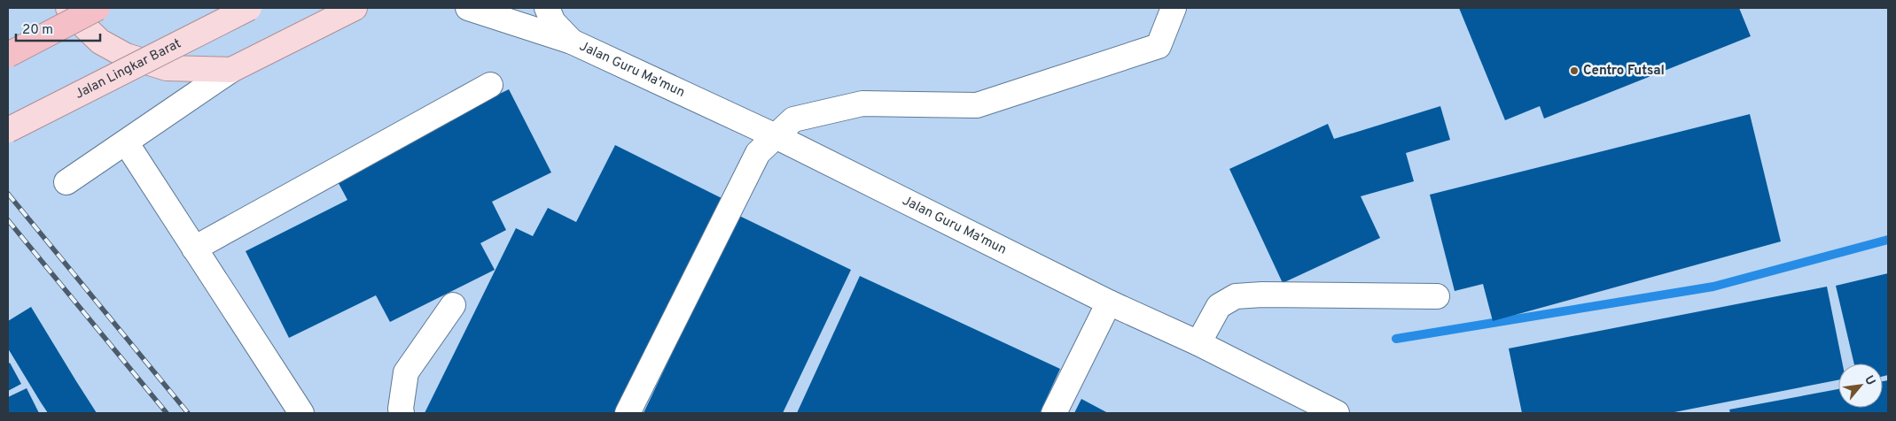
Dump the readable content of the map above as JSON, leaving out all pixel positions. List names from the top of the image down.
{
  "streets": {
    "main road": ["Jalan Lingkar Barat"],
    "street": ["Jalan Guru Ma'mun"]
  },
  "places": ["Centro Futsal"],
  "scale_bar": "20 m",
  "north": "top right"
}
